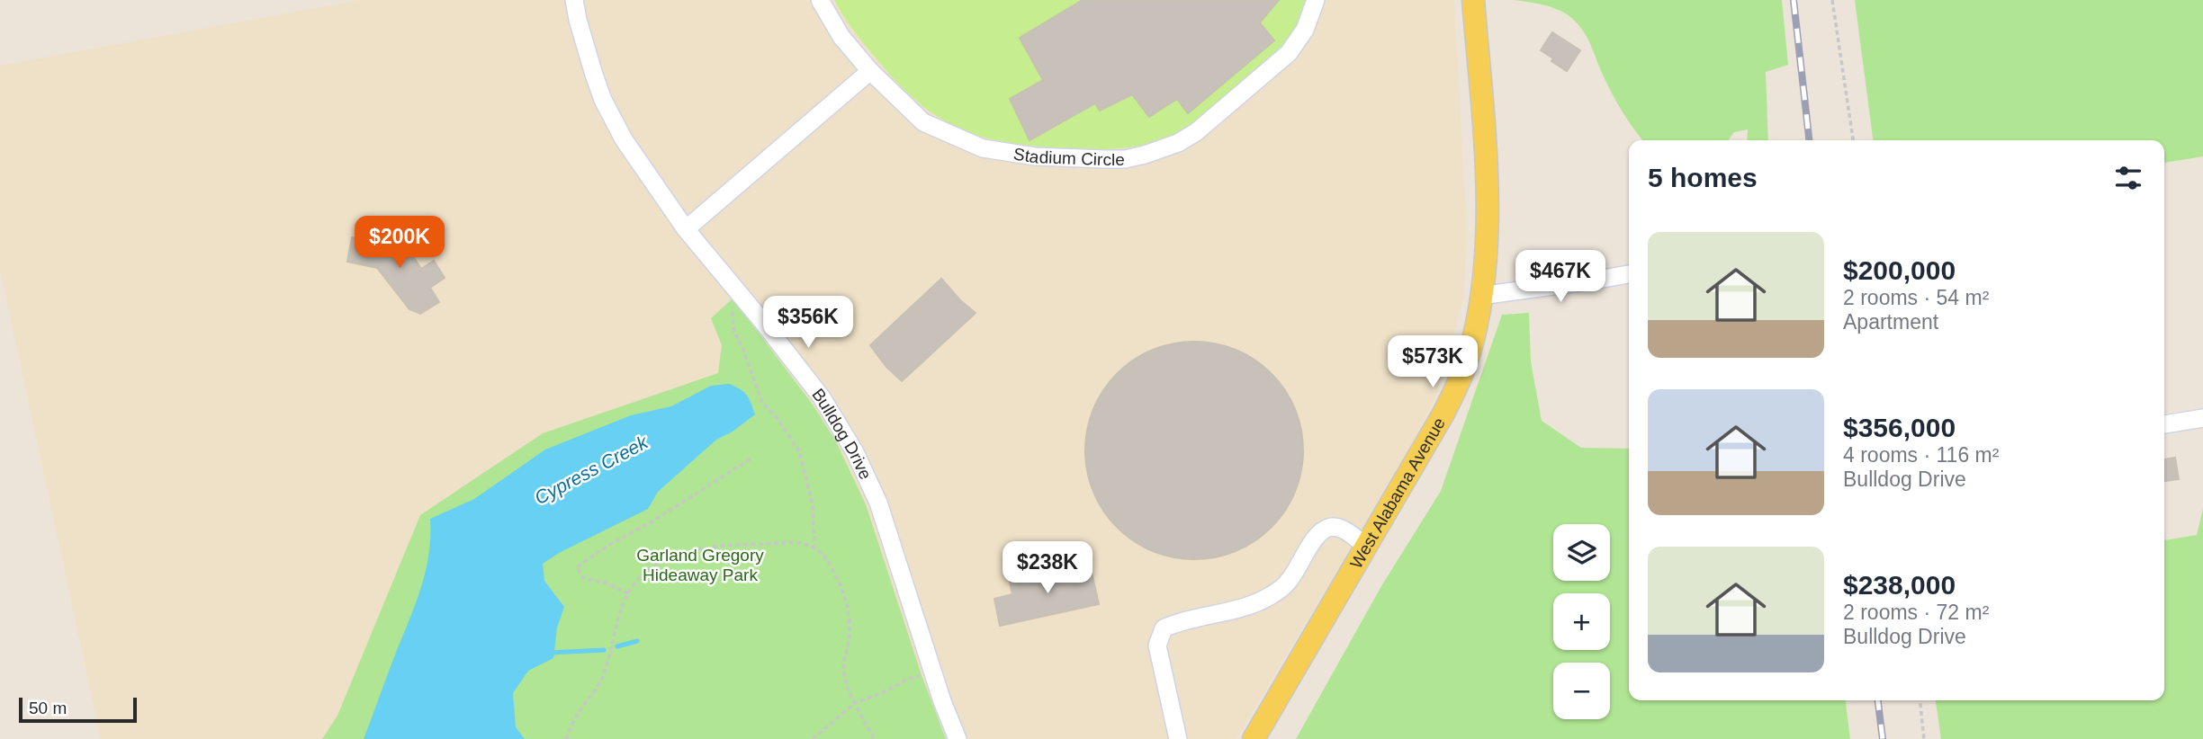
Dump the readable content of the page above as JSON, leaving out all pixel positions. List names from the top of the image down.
{
  "streets": {
    "main road": ["West Alabama Avenue"],
    "street": ["Stadium Circle", "Bulldog Drive"]
  },
  "water": ["Cypress Creek"],
  "parks": ["Garland Gregory Hideaway Park"],
  "scale_bar": "50 m",
  "page": {
    "heading": "5 homes",
    "price": [
      "$200K",
      "$467K",
      "$356K",
      "$573K",
      "$238K"
    ],
    "list": [
      {
        "name": "$200,000",
        "note": "2 rooms · 54 m² · Apartment"
      },
      {
        "name": "$356,000",
        "note": "4 rooms · 116 m² · Bulldog Drive"
      },
      {
        "name": "$238,000",
        "note": "2 rooms · 72 m² · Bulldog Drive"
      }
    ],
    "map_buttons": ["+", "−"],
    "scale": "50 m"
  }
}
